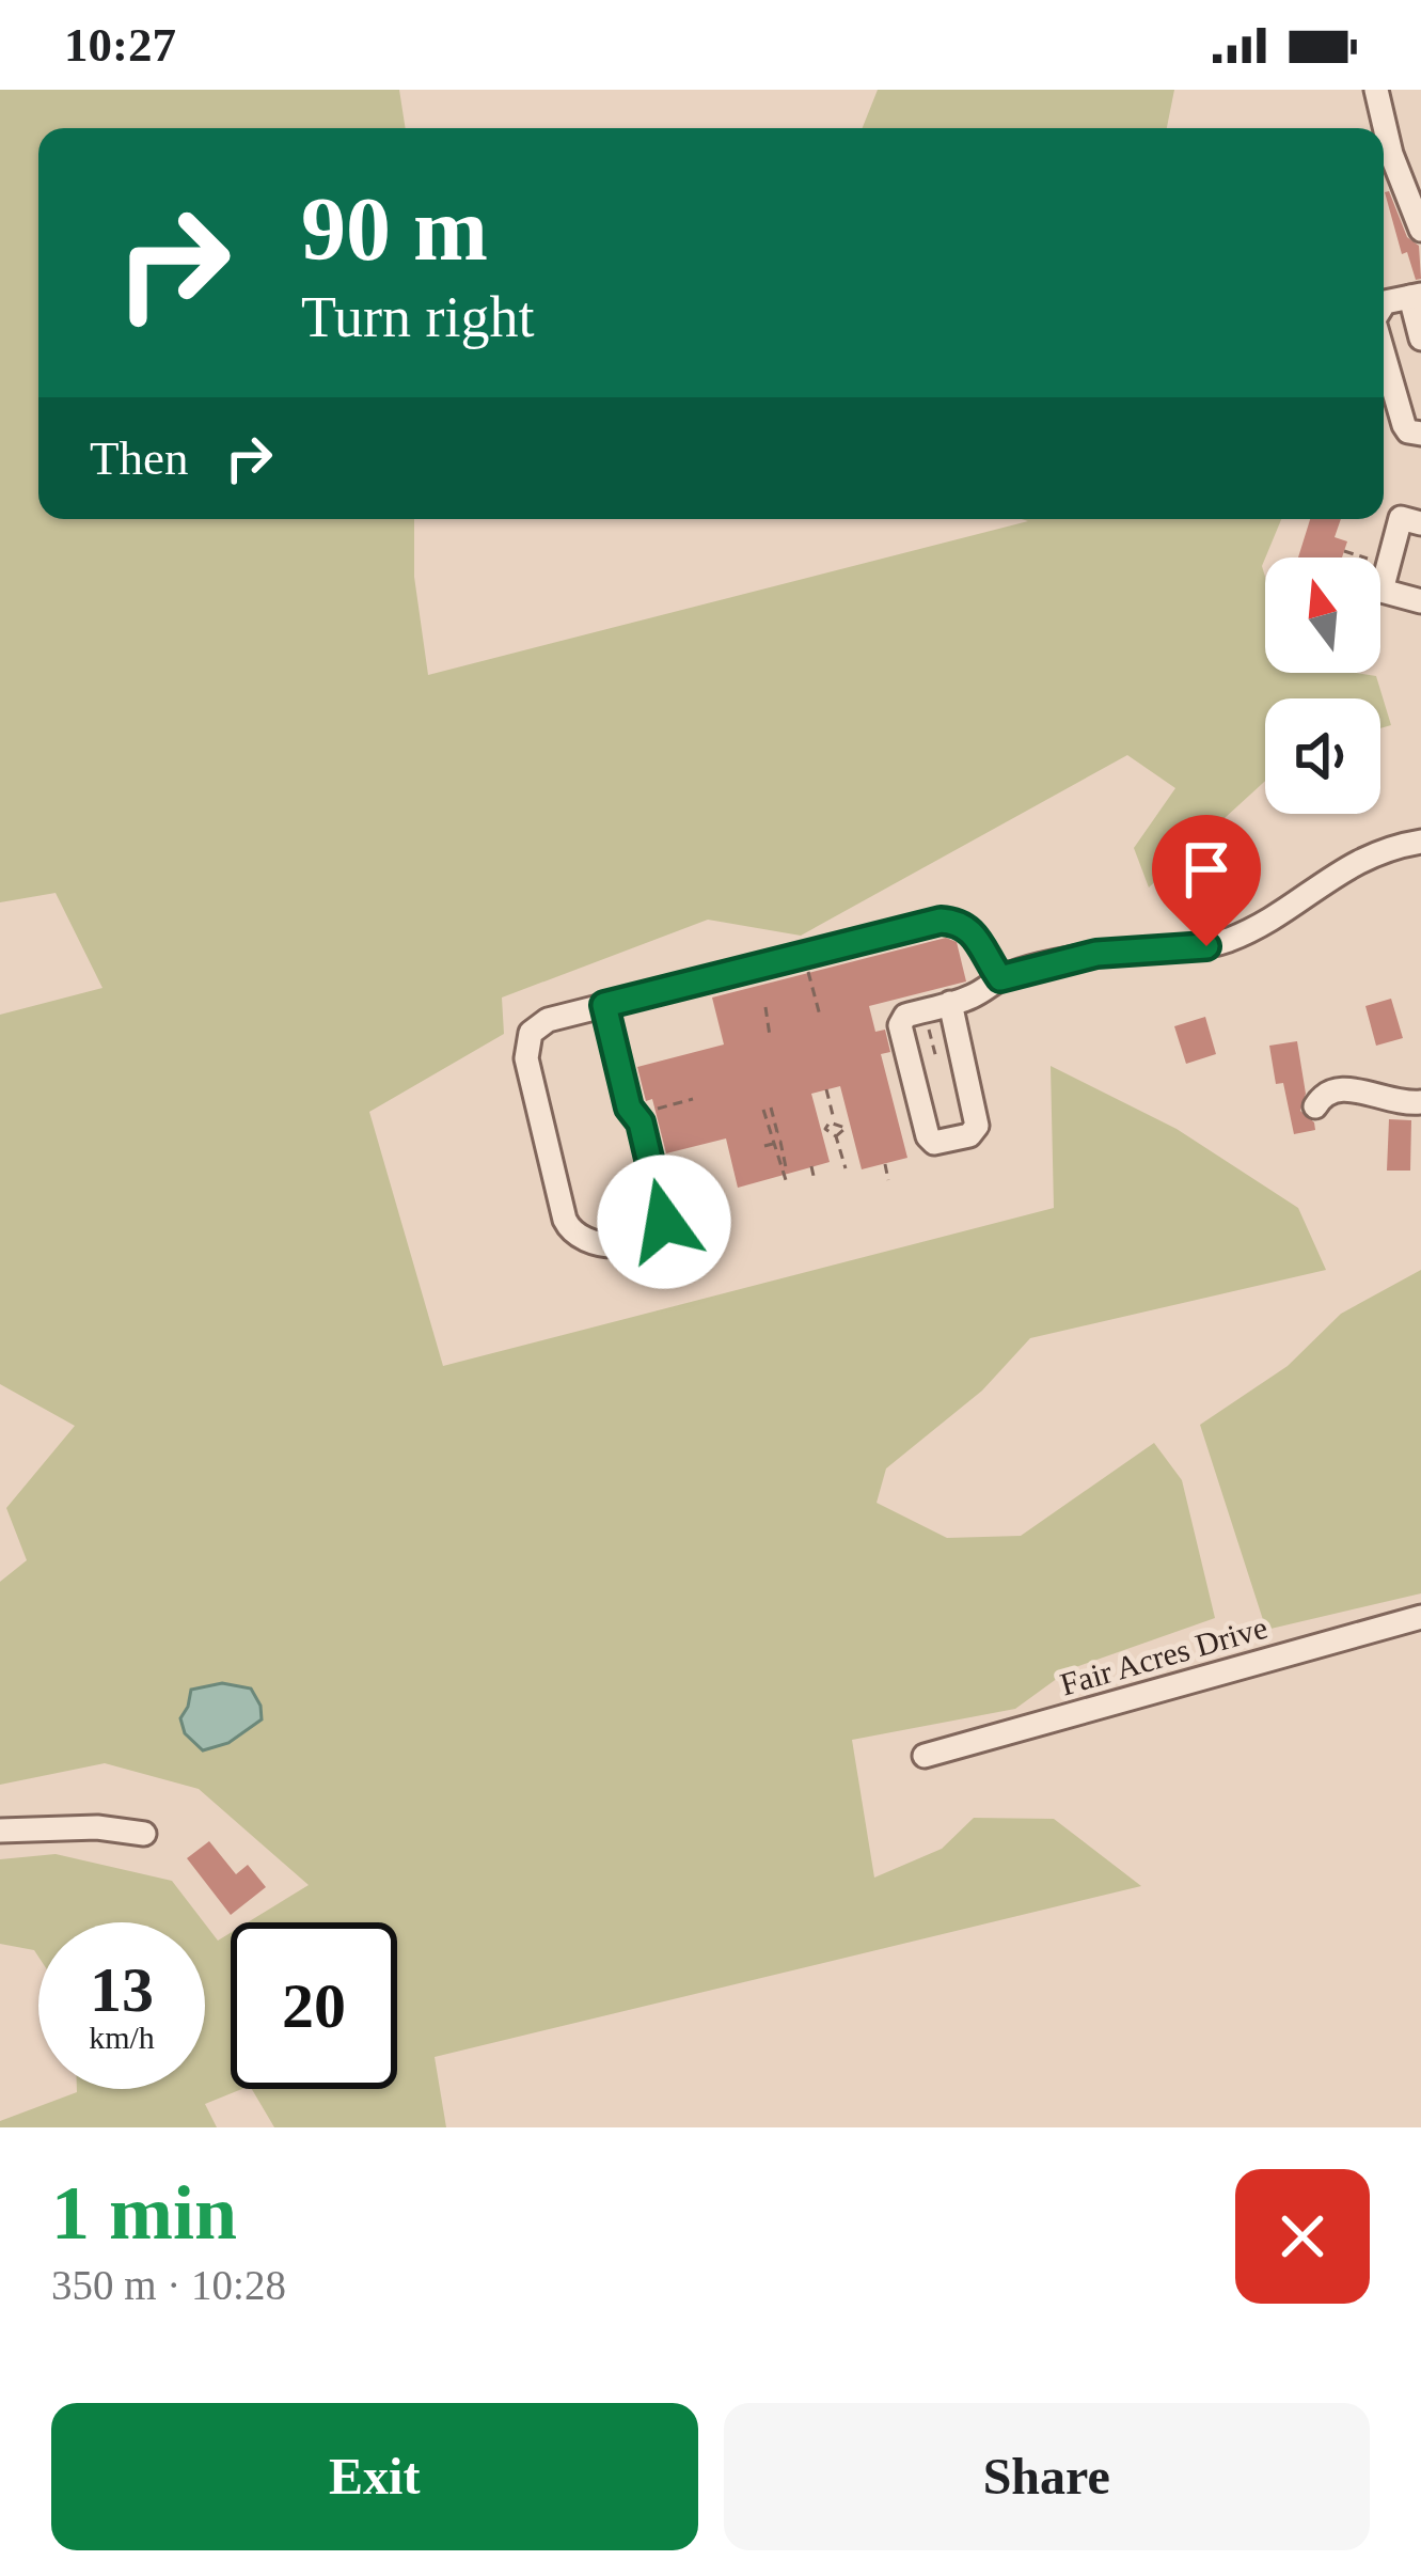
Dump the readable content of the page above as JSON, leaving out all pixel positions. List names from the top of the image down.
{
  "streets": {
    "street": ["Fair Acres Drive"]
  },
  "north": "top",
  "page": {
    "status": "10:27",
    "turn": ["90 m", "Turn right"],
    "then": "Then",
    "speed": "13 km/h",
    "limit": "20",
    "heading": ["1 min", "350 m · 10:28"],
    "buttons": ["Exit", "Share"]
  }
}
